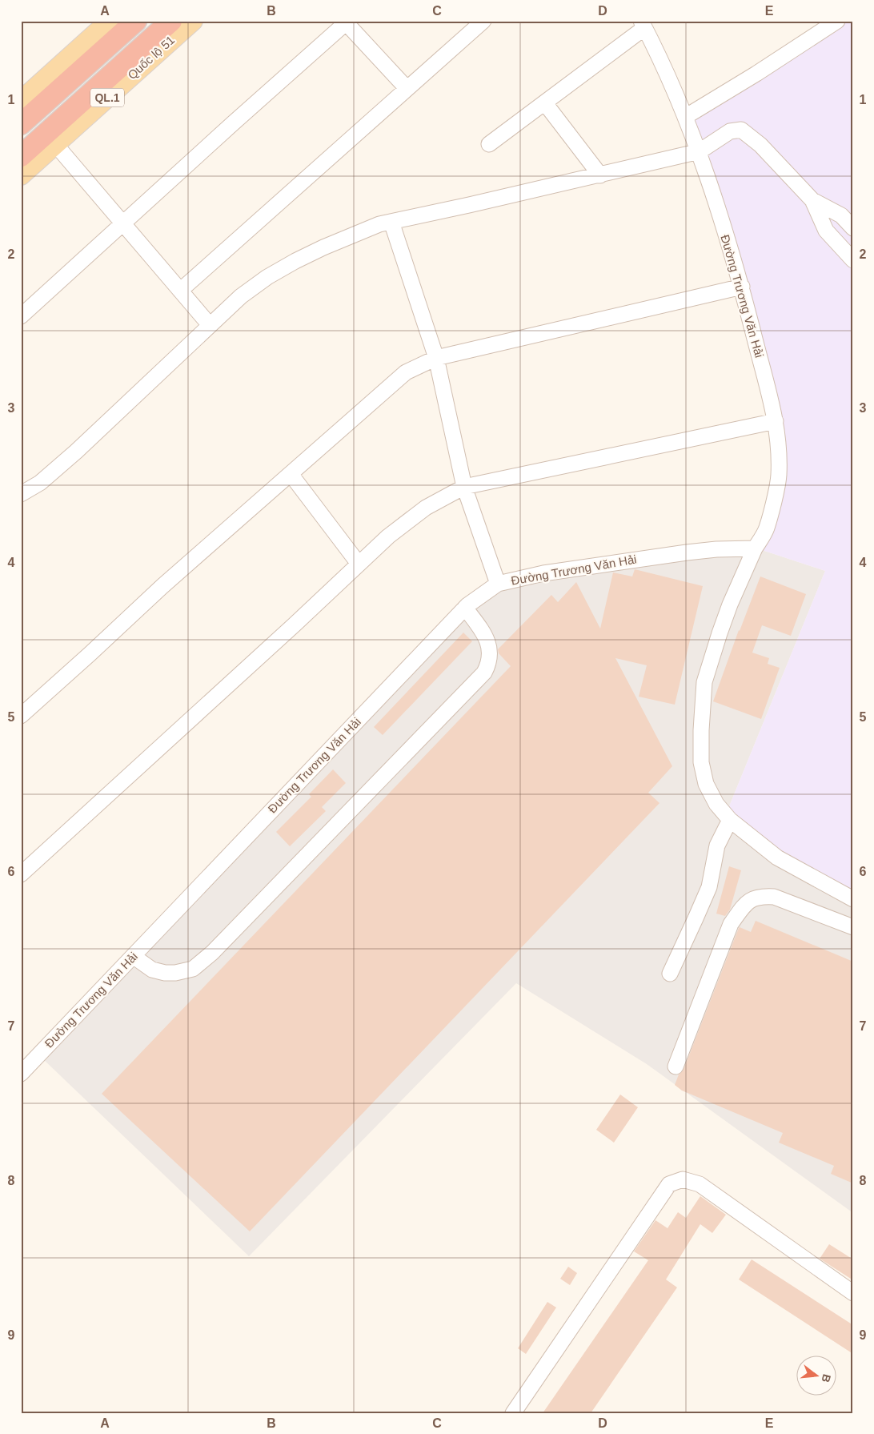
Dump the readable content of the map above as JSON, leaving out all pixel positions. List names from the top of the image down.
{
  "streets": {
    "highway": ["Quốc lộ 51", "QL.1"],
    "street": ["Đường Trương Văn Hải"]
  },
  "north": "right",
  "grid": {
    "columns": [
      "A",
      "B",
      "C",
      "D",
      "E"
    ],
    "rows": [
      "1",
      "2",
      "3",
      "4",
      "5",
      "6",
      "7",
      "8",
      "9"
    ]
  }
}
